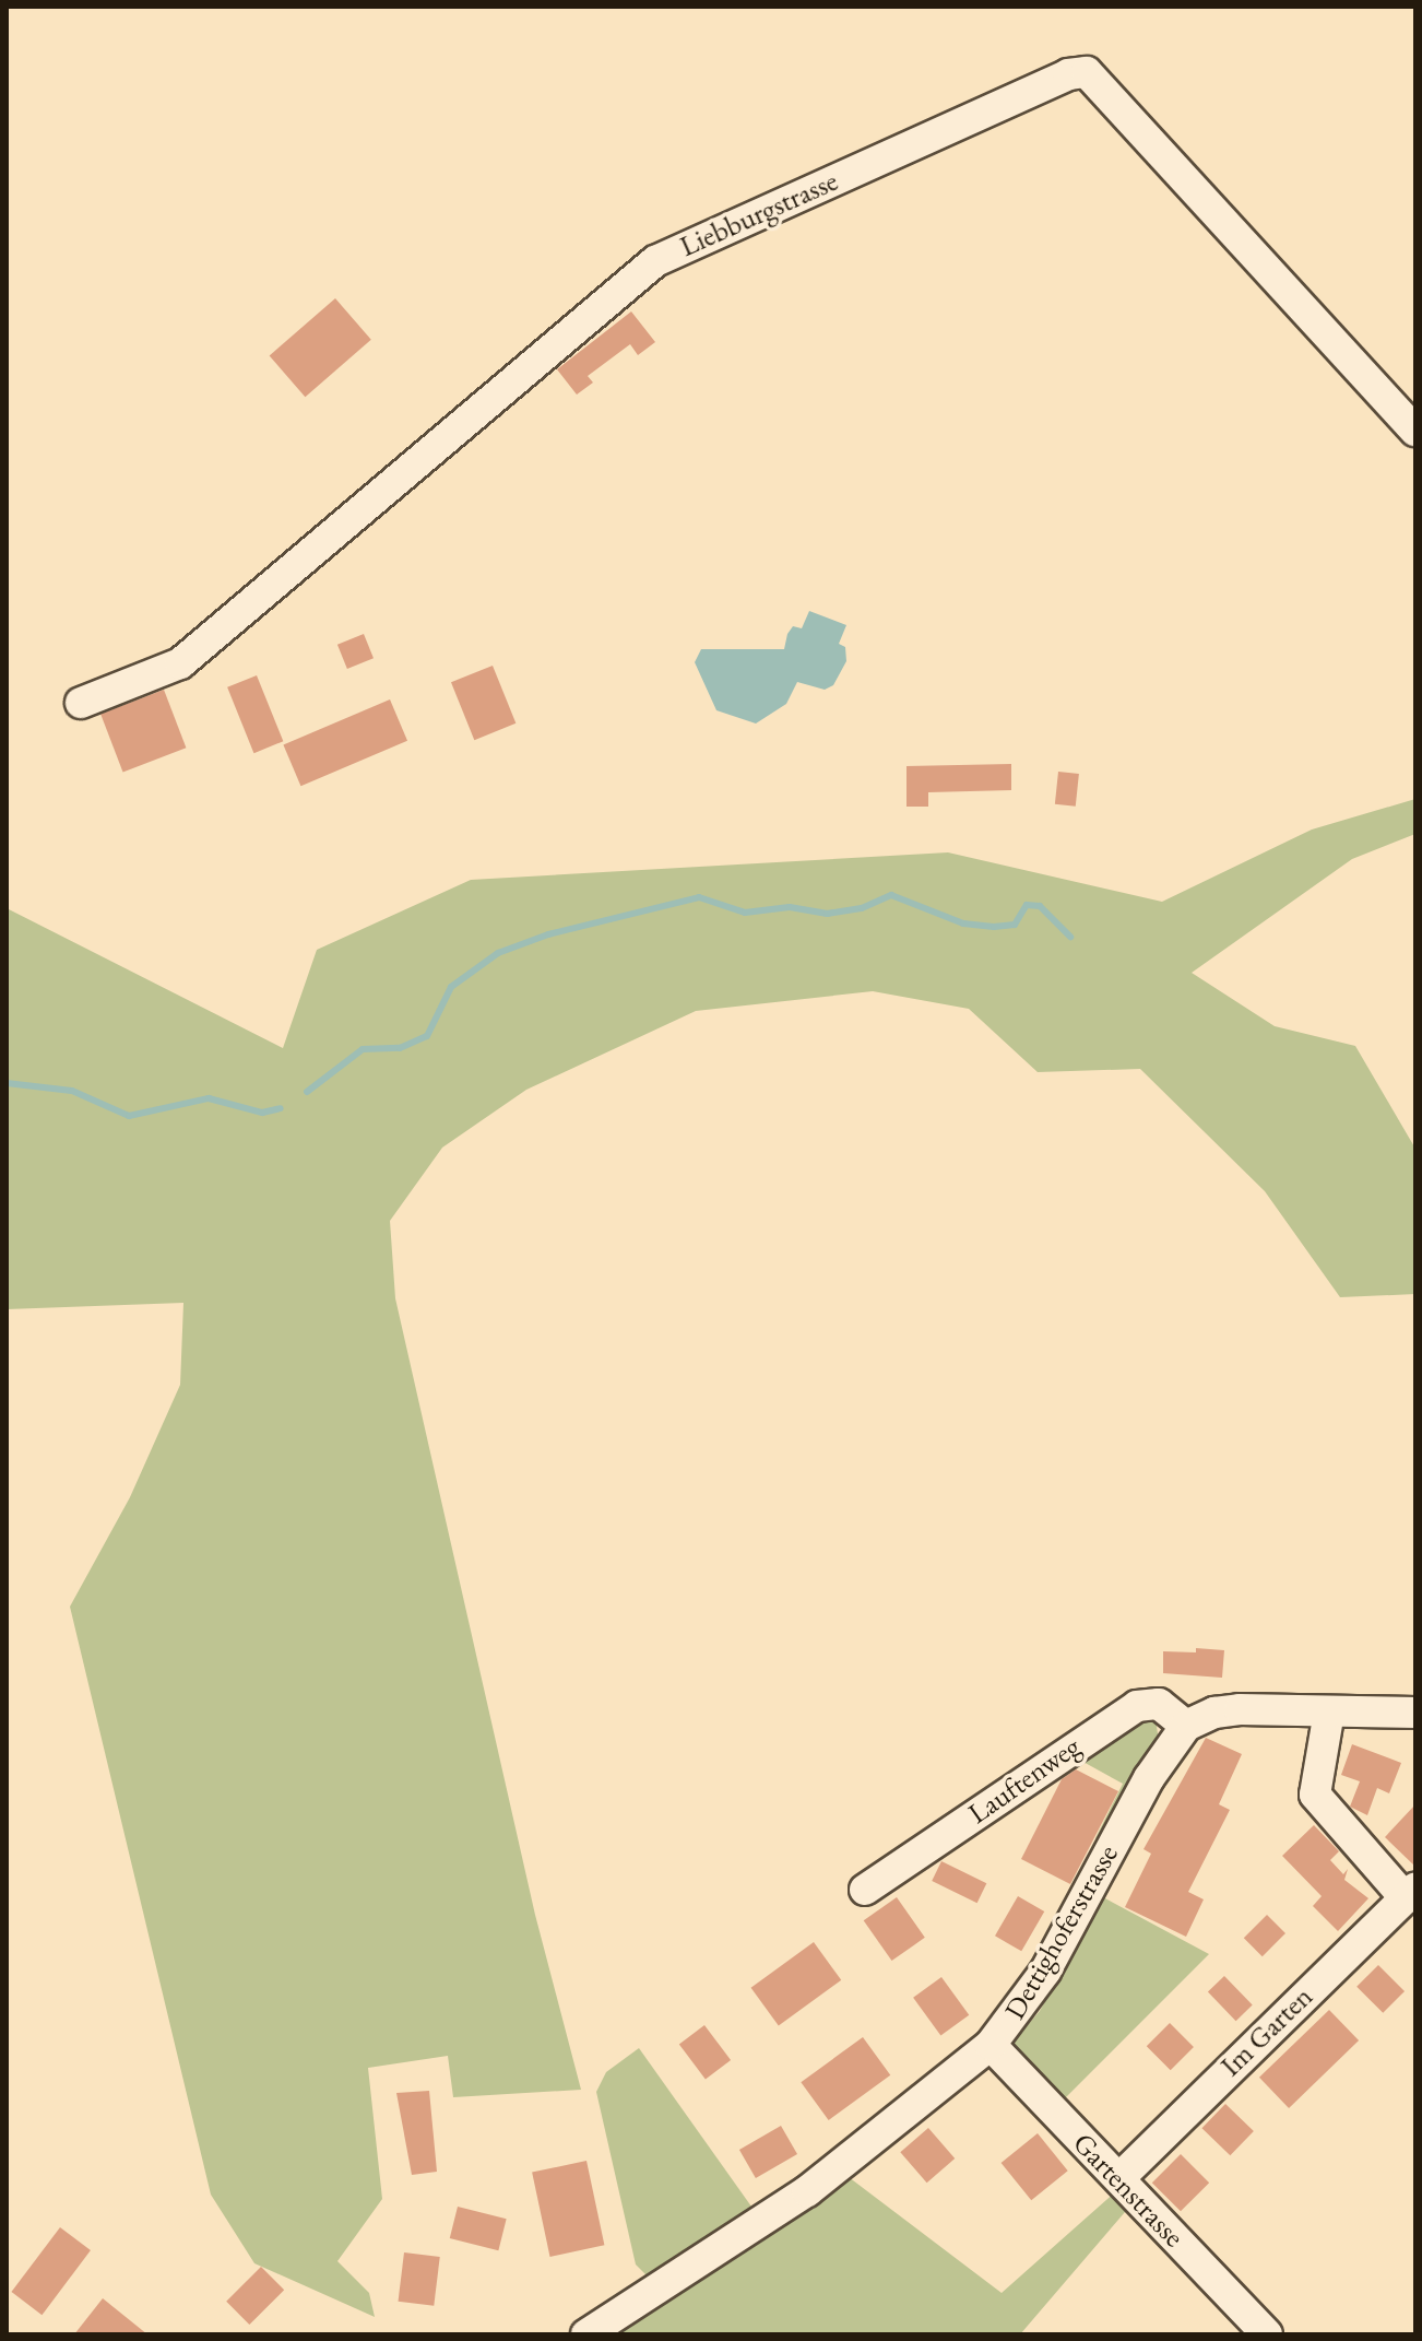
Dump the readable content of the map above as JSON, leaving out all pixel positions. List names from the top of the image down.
{
  "streets": {
    "street": [
      "Liebburgstrasse",
      "Lauftenweg",
      "Dettighoferstrasse",
      "Im Garten",
      "Gartenstrasse"
    ]
  },
  "crossings": [
    ["Lauftenweg", "Dettighoferstrasse"],
    ["Dettighoferstrasse", "Gartenstrasse"],
    ["Im Garten", "Gartenstrasse"]
  ]
}
